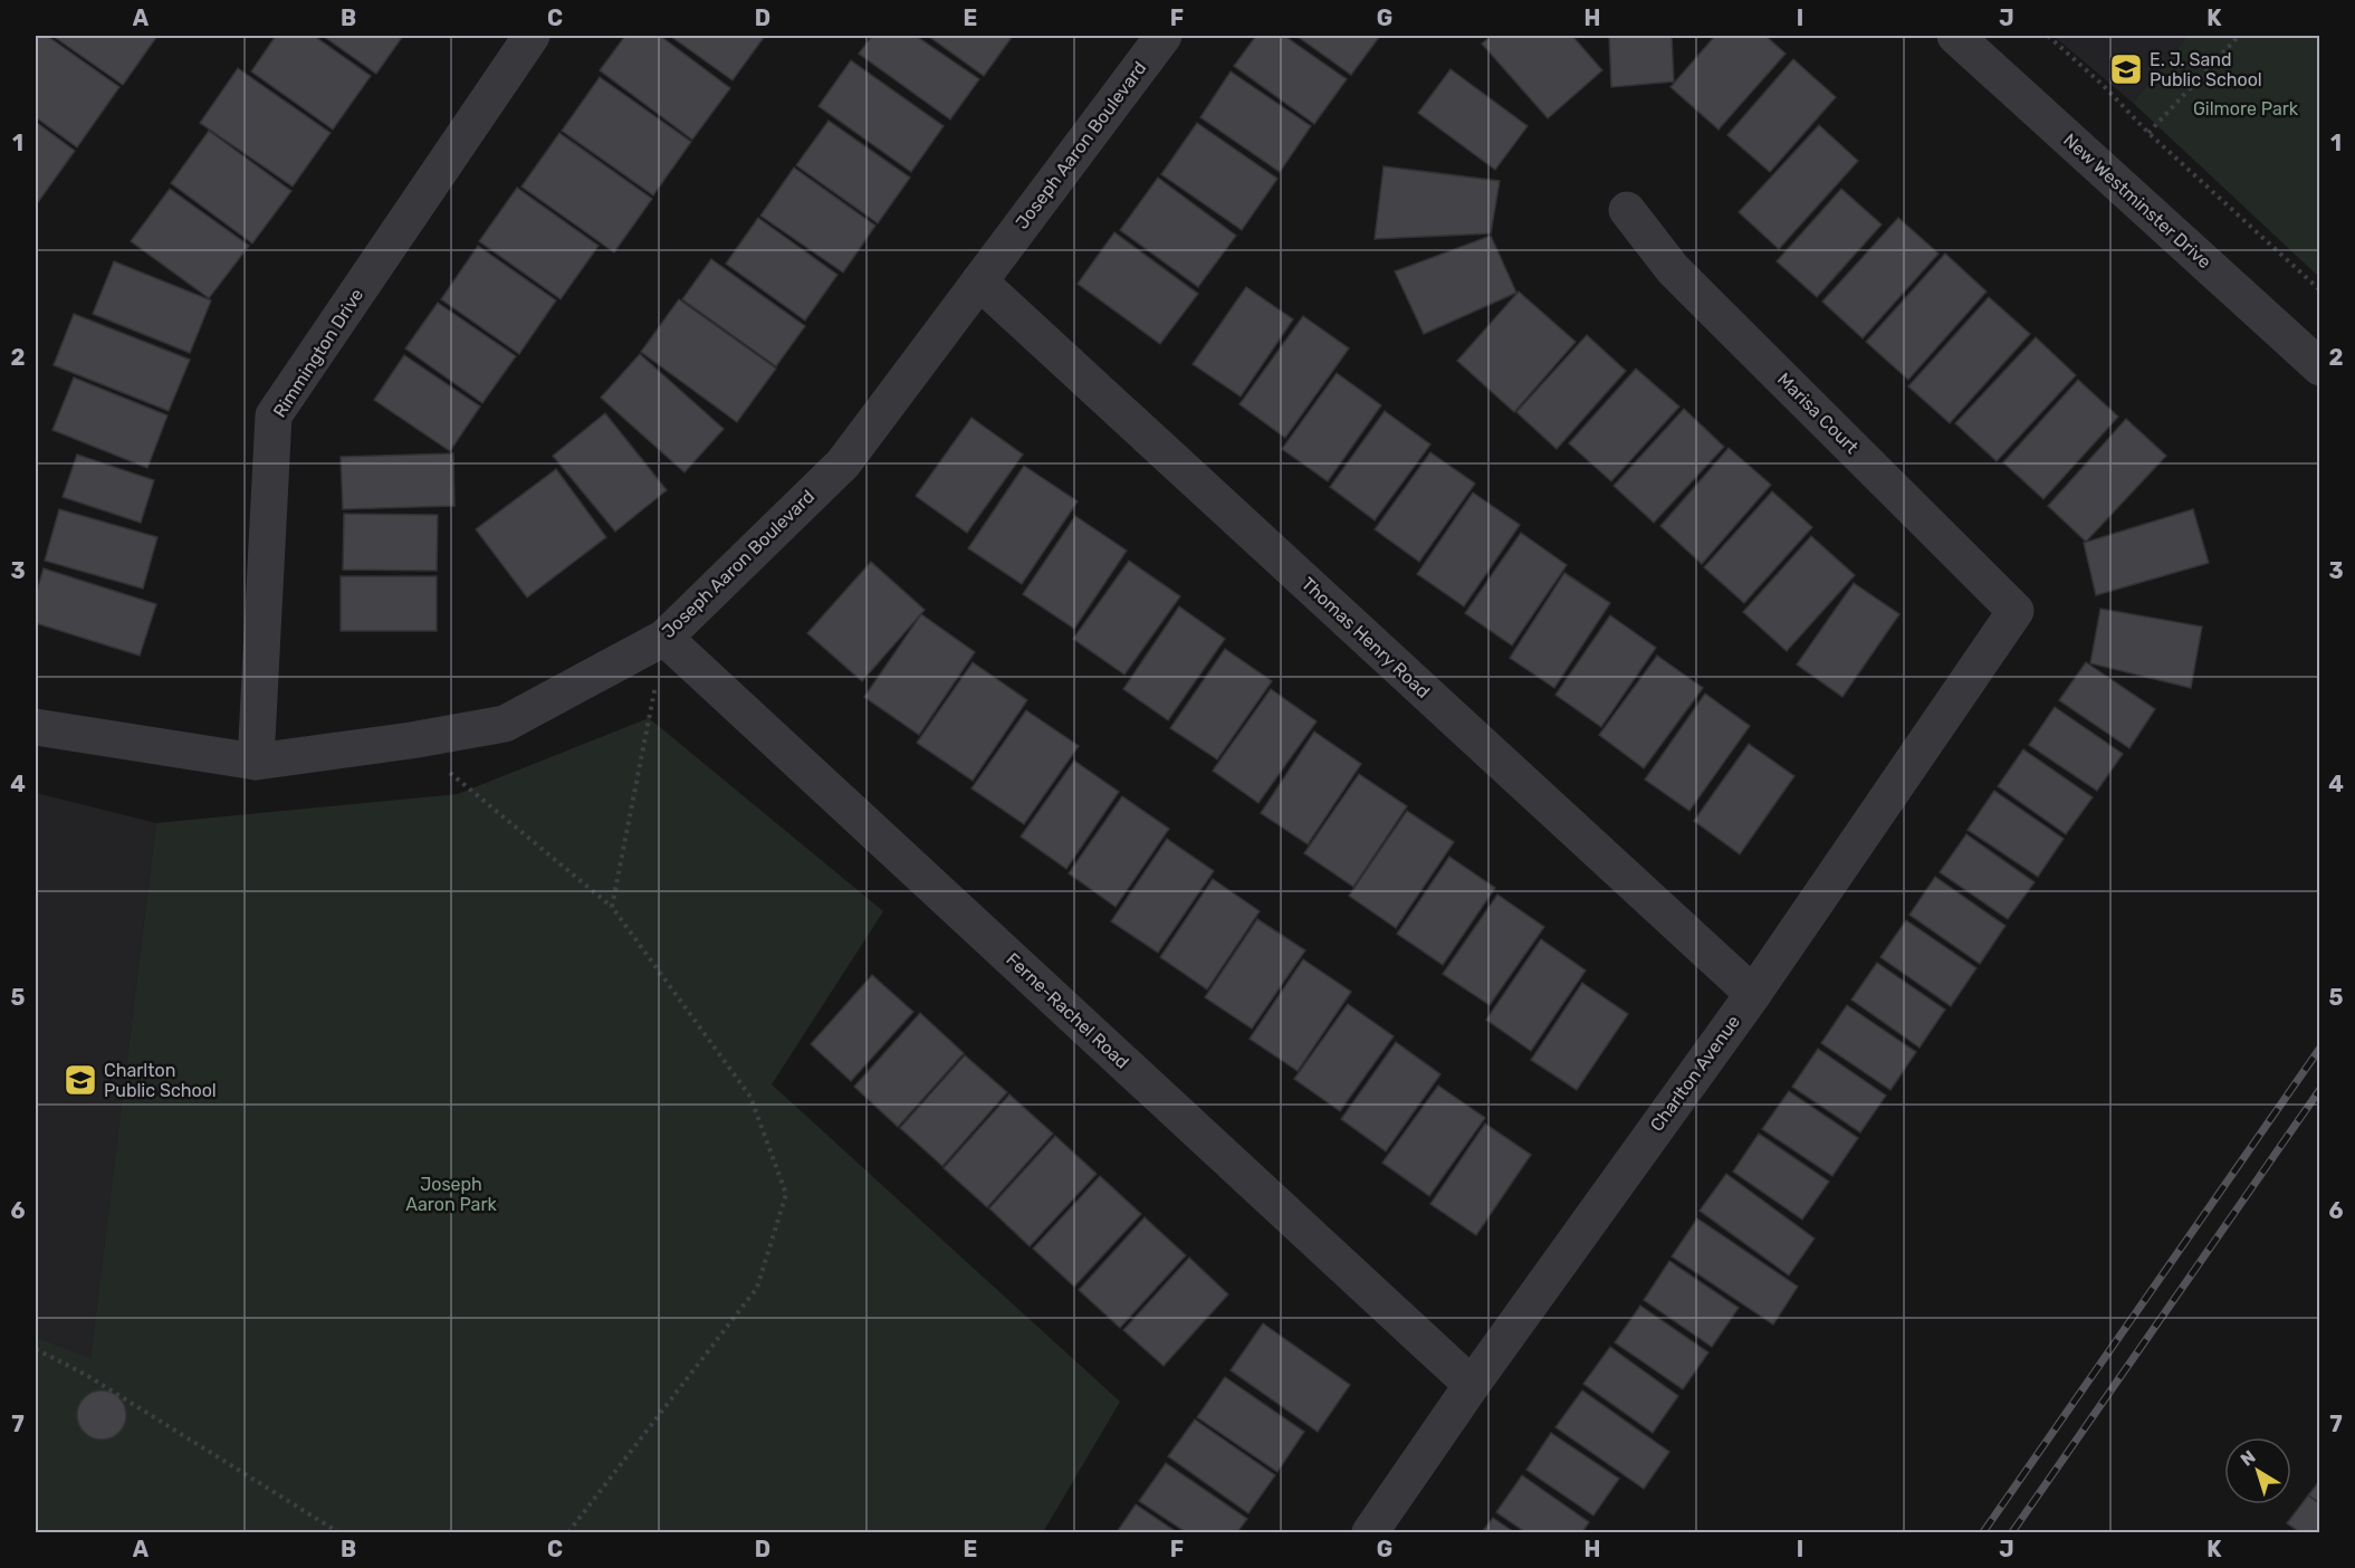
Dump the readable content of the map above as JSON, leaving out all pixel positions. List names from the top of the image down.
{
  "streets": {
    "street": [
      "Joseph Aaron Boulevard",
      "New Westminster Drive",
      "Rimmington Drive",
      "Marisa Court",
      "Thomas Henry Road",
      "Ferne-Rachel Road",
      "Charlton Avenue"
    ]
  },
  "crossings": [
    ["Joseph Aaron Boulevard", "Rimmington Drive"],
    ["Joseph Aaron Boulevard", "Thomas Henry Road"],
    ["Joseph Aaron Boulevard", "Ferne-Rachel Road"],
    ["Marisa Court", "Charlton Avenue"],
    ["Thomas Henry Road", "Charlton Avenue"],
    ["Ferne-Rachel Road", "Charlton Avenue"]
  ],
  "parks": ["Gilmore Park", "Joseph Aaron Park"],
  "places": {
    "school or university": ["E. J. Sand Public School", "Charlton Public School"]
  },
  "north": "top left",
  "grid": {
    "columns": [
      "A",
      "B",
      "C",
      "D",
      "E",
      "F",
      "G",
      "H",
      "I",
      "J",
      "K"
    ],
    "rows": [
      "1",
      "2",
      "3",
      "4",
      "5",
      "6",
      "7"
    ]
  }
}
